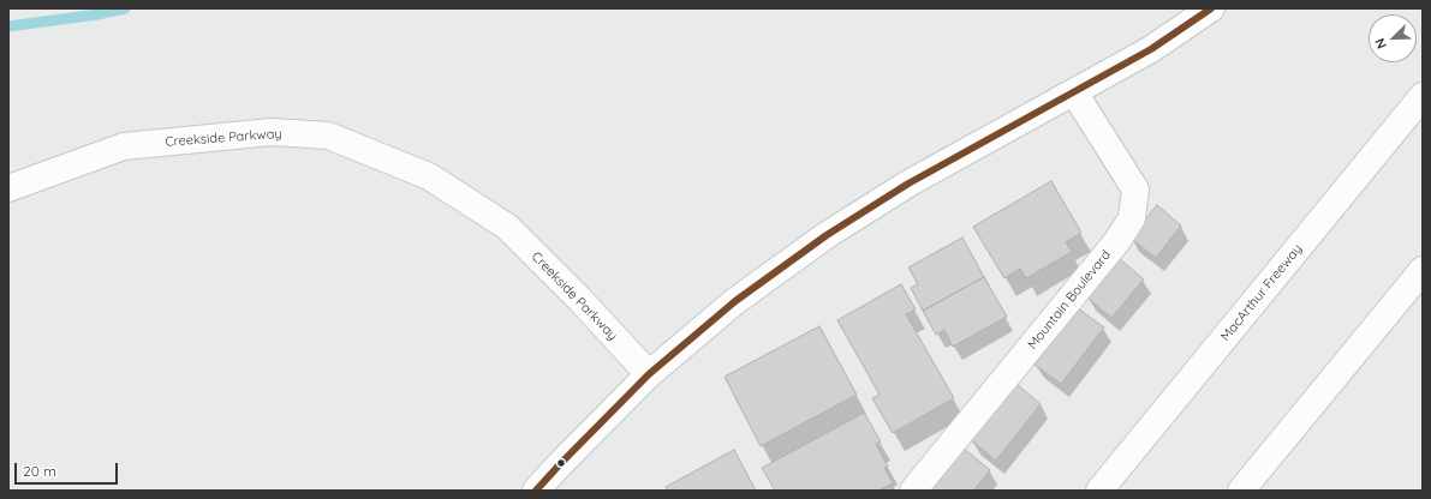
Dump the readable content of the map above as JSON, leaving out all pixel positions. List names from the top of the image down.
{
  "streets": {
    "main road": ["Creekside Parkway", "MacArthur Freeway", "Mountain Boulevard"]
  },
  "scale_bar": "20 m",
  "north": "bottom left"
}
